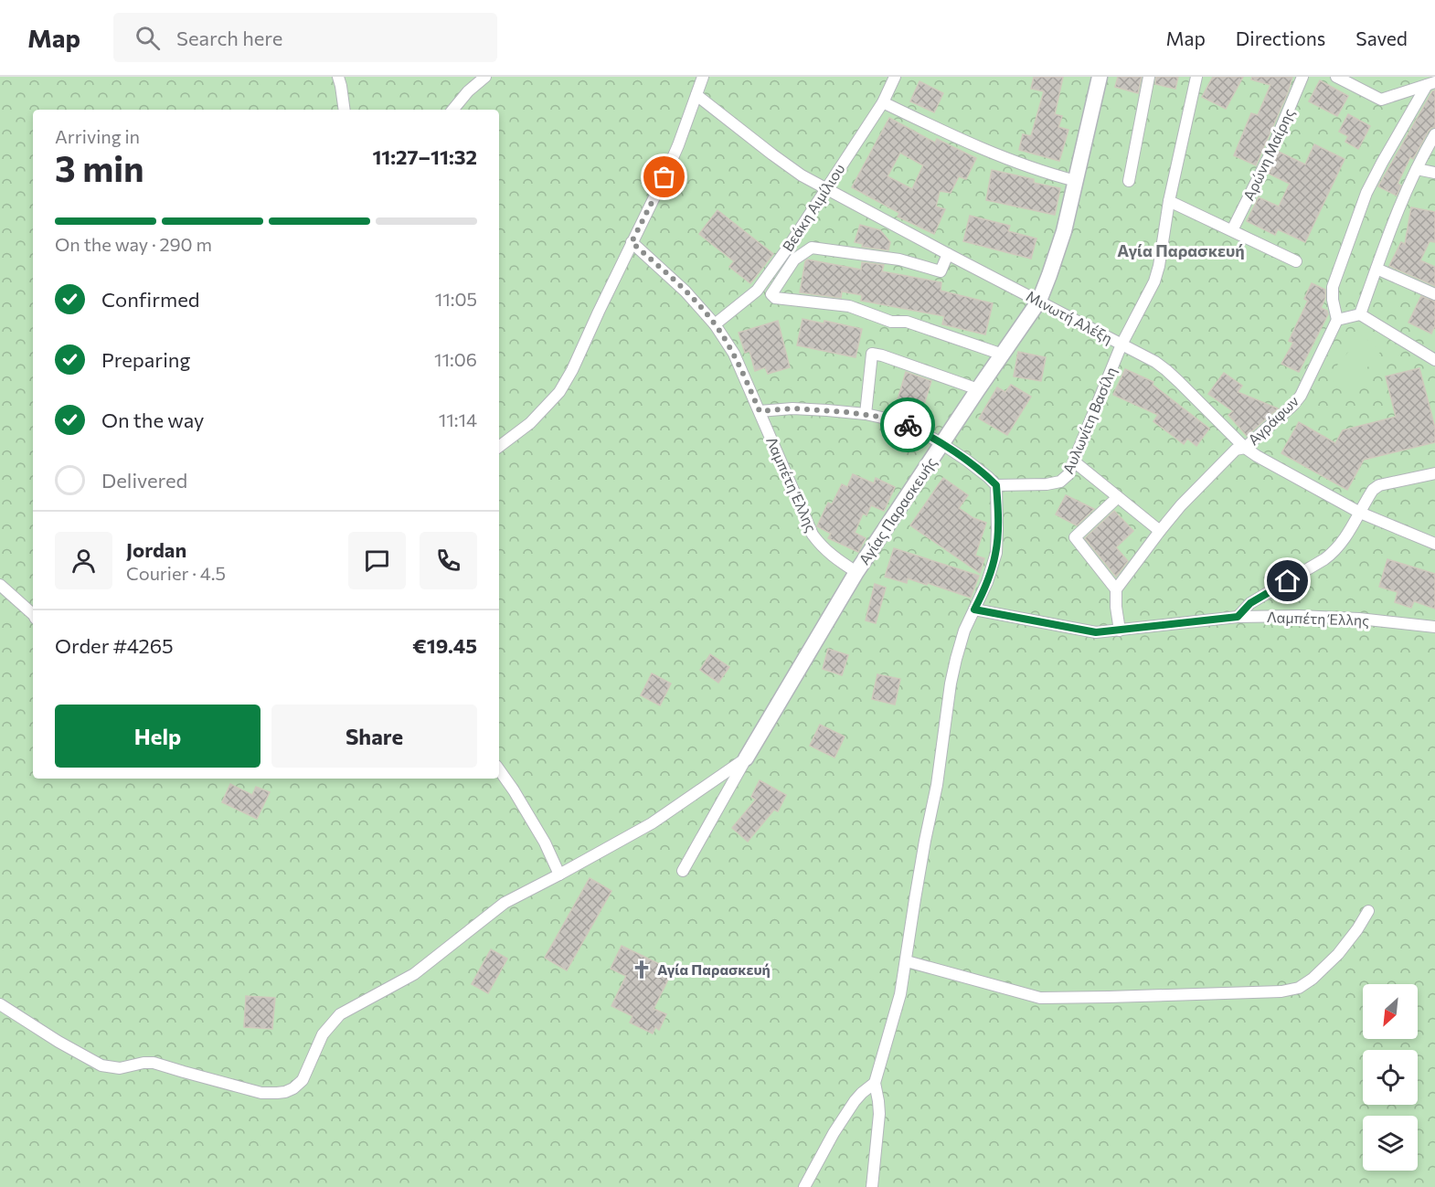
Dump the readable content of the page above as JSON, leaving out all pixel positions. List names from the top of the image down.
{
  "streets": {
    "street": [
      "Αρώνη Μαίρης",
      "Βεάκη Αιμίλιου",
      "Μινωτή Αλέξη",
      "Αυλωνίτη Βασίλη",
      "Αγράφων",
      "Λαμπέτη Έλλης",
      "Αγίας Παρασκευής"
    ]
  },
  "crossings": [
    ["Βεάκη Αιμίλιου", "Μινωτή Αλέξη"],
    ["Βεάκη Αιμίλιου", "Λαμπέτη Έλλης"],
    ["Μινωτή Αλέξη", "Αυλωνίτη Βασίλη"],
    ["Μινωτή Αλέξη", "Αγράφων"],
    ["Μινωτή Αλέξη", "Αγίας Παρασκευής"],
    ["Λαμπέτη Έλλης", "Αγίας Παρασκευής"]
  ],
  "districts": ["Αγία Παρασκευή"],
  "places": {
    "church": ["Αγία Παρασκευή"]
  },
  "north": "bottom left",
  "page": {
    "header": "Map",
    "search": "Search here",
    "nav": ["Map", "Directions", "Saved"],
    "heading": ["3 min", "Arriving in", "11:27–11:32"],
    "panel": [
      "Jordan",
      "Courier · 4.5",
      "Order #4265",
      "€19.45"
    ],
    "bar": "On the way · 290 m",
    "list": [
      ["Confirmed", "11:05"],
      ["Preparing", "11:06"],
      ["On the way", "11:14"],
      "Delivered"
    ],
    "buttons": ["Help", "Share"]
  }
}
